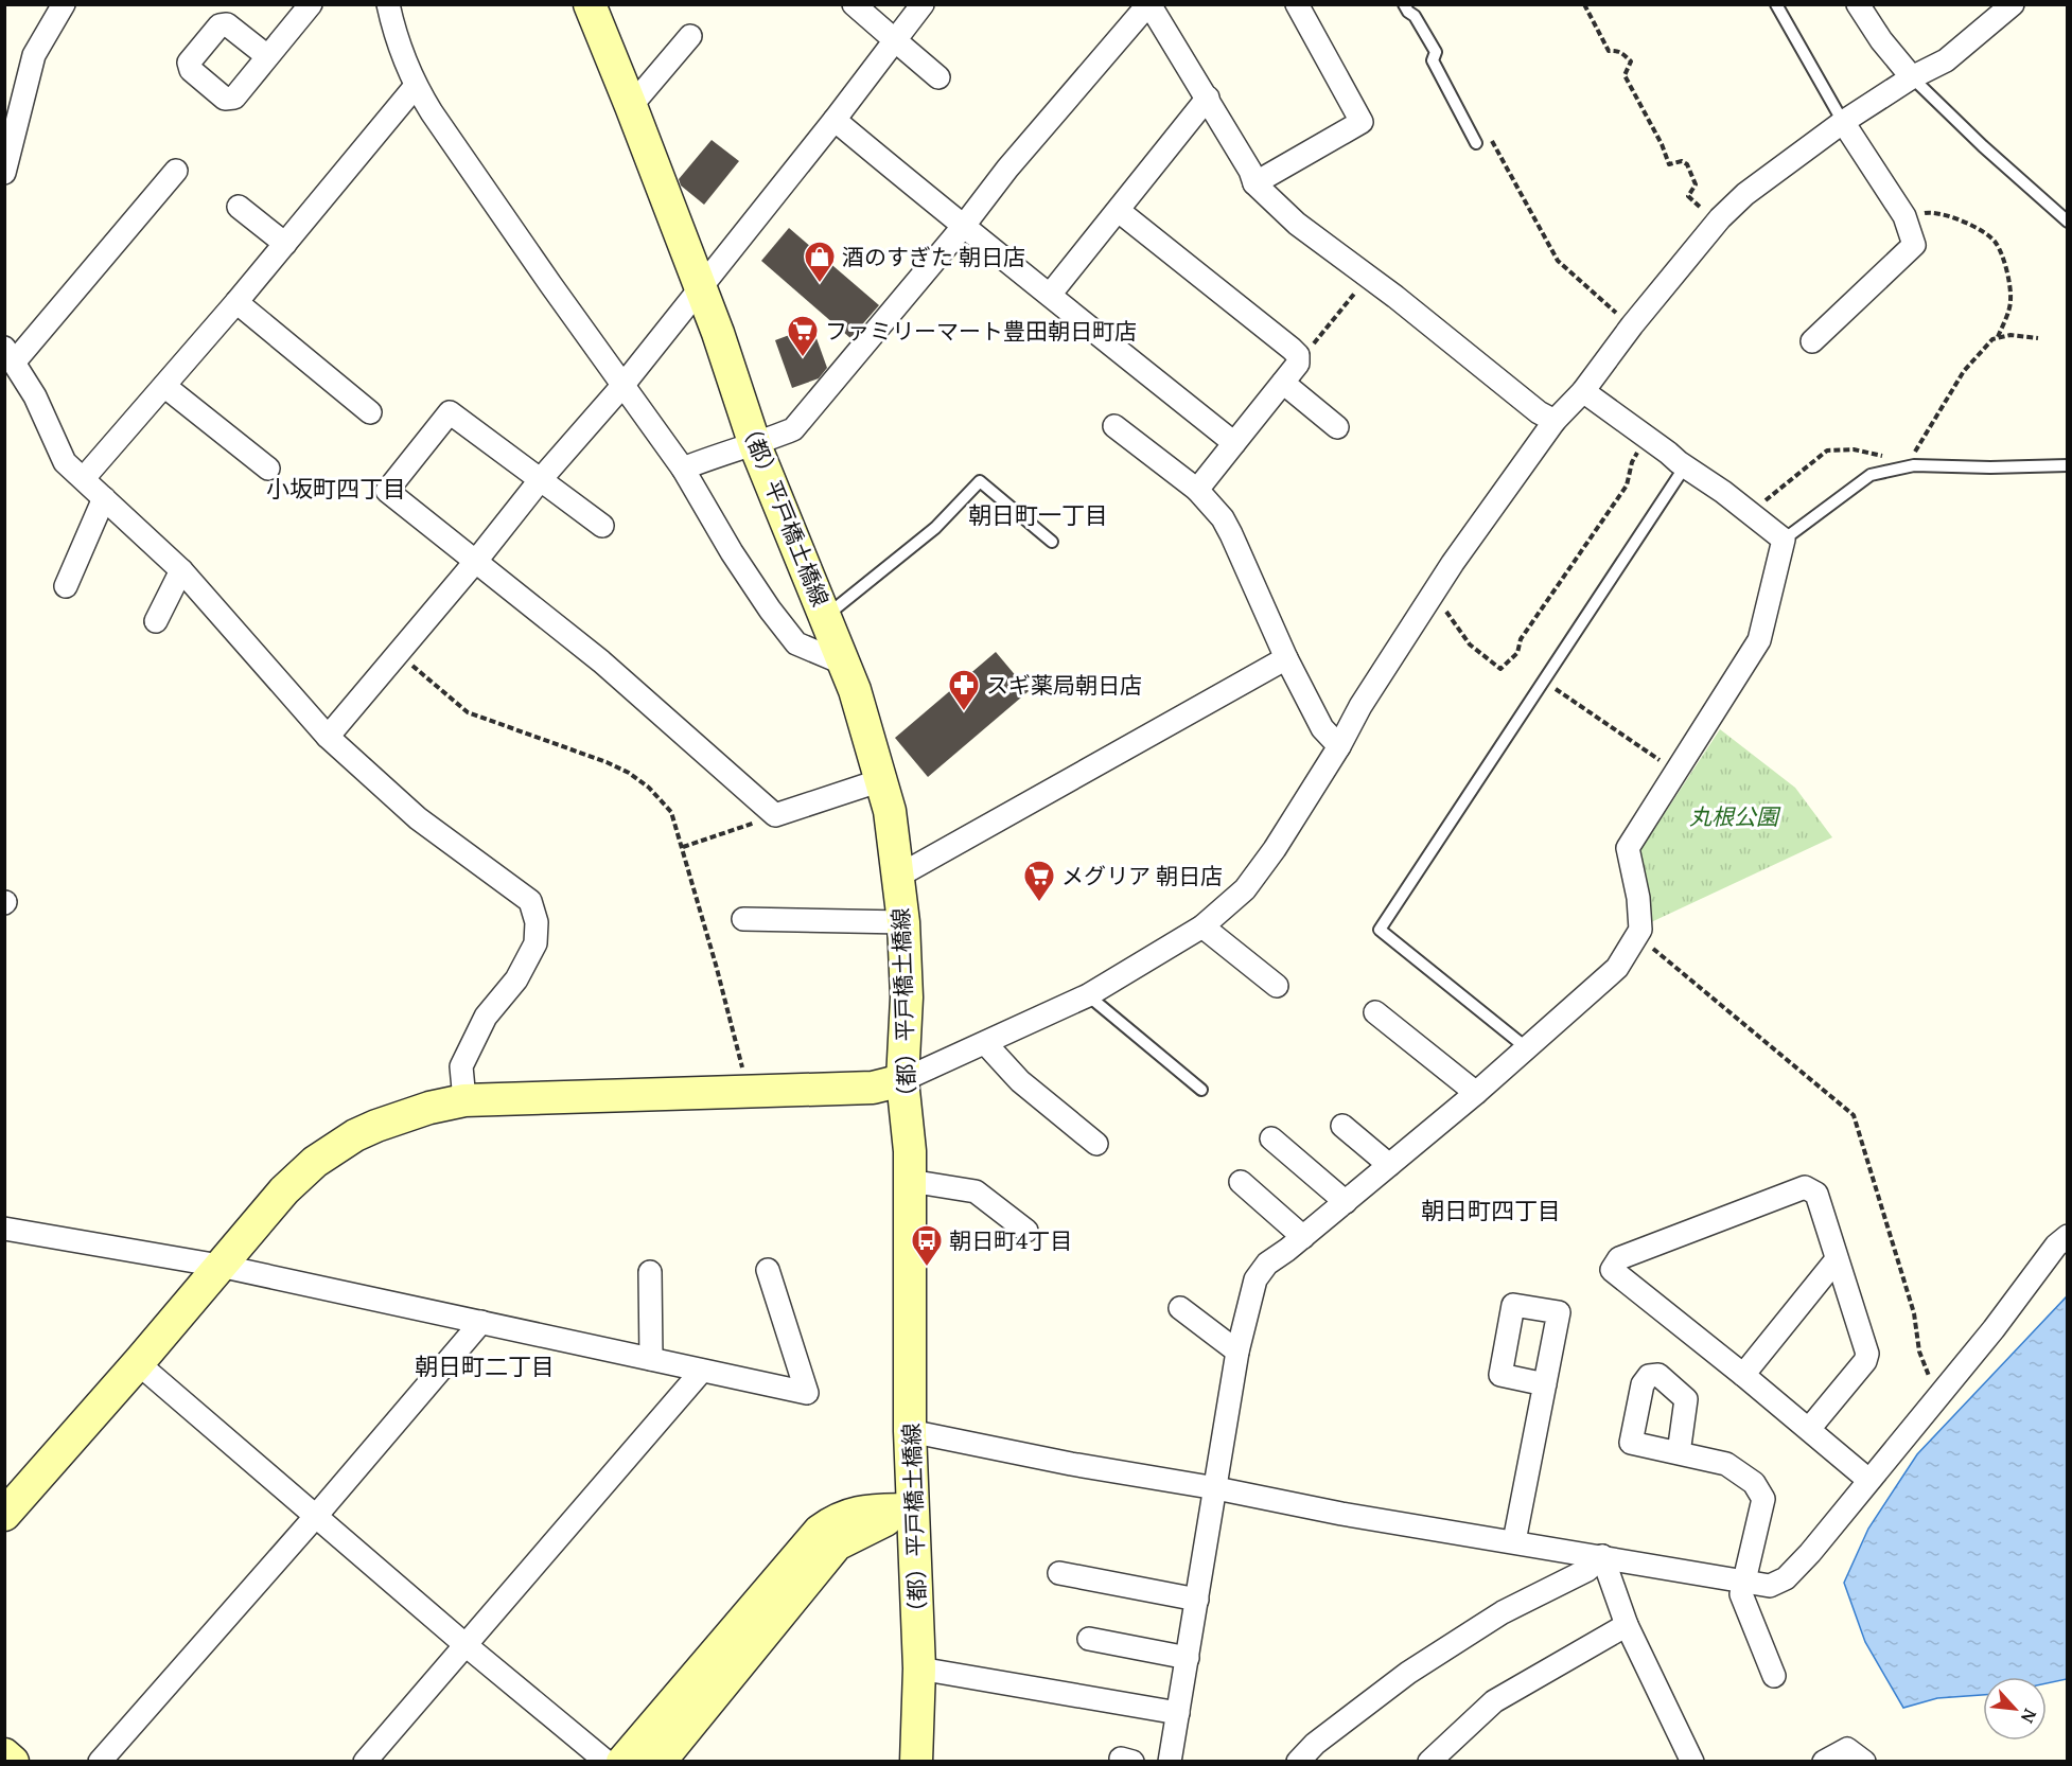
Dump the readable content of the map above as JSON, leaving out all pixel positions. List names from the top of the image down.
{
  "streets": {
    "street": ["（都）平戸橋土橋線"]
  },
  "districts": [
    "小坂町四丁目",
    "朝日町一丁目",
    "朝日町四丁目",
    "朝日町二丁目"
  ],
  "parks": ["丸根公園"],
  "places": {
    "shop": ["酒のすぎた 朝日店"],
    "supermarket": ["ファミリーマート豊田朝日町店", "メグリア 朝日店"],
    "pharmacy": ["スギ薬局朝日店"],
    "bus stop": ["朝日町4丁目"]
  },
  "north": "bottom right"
}
